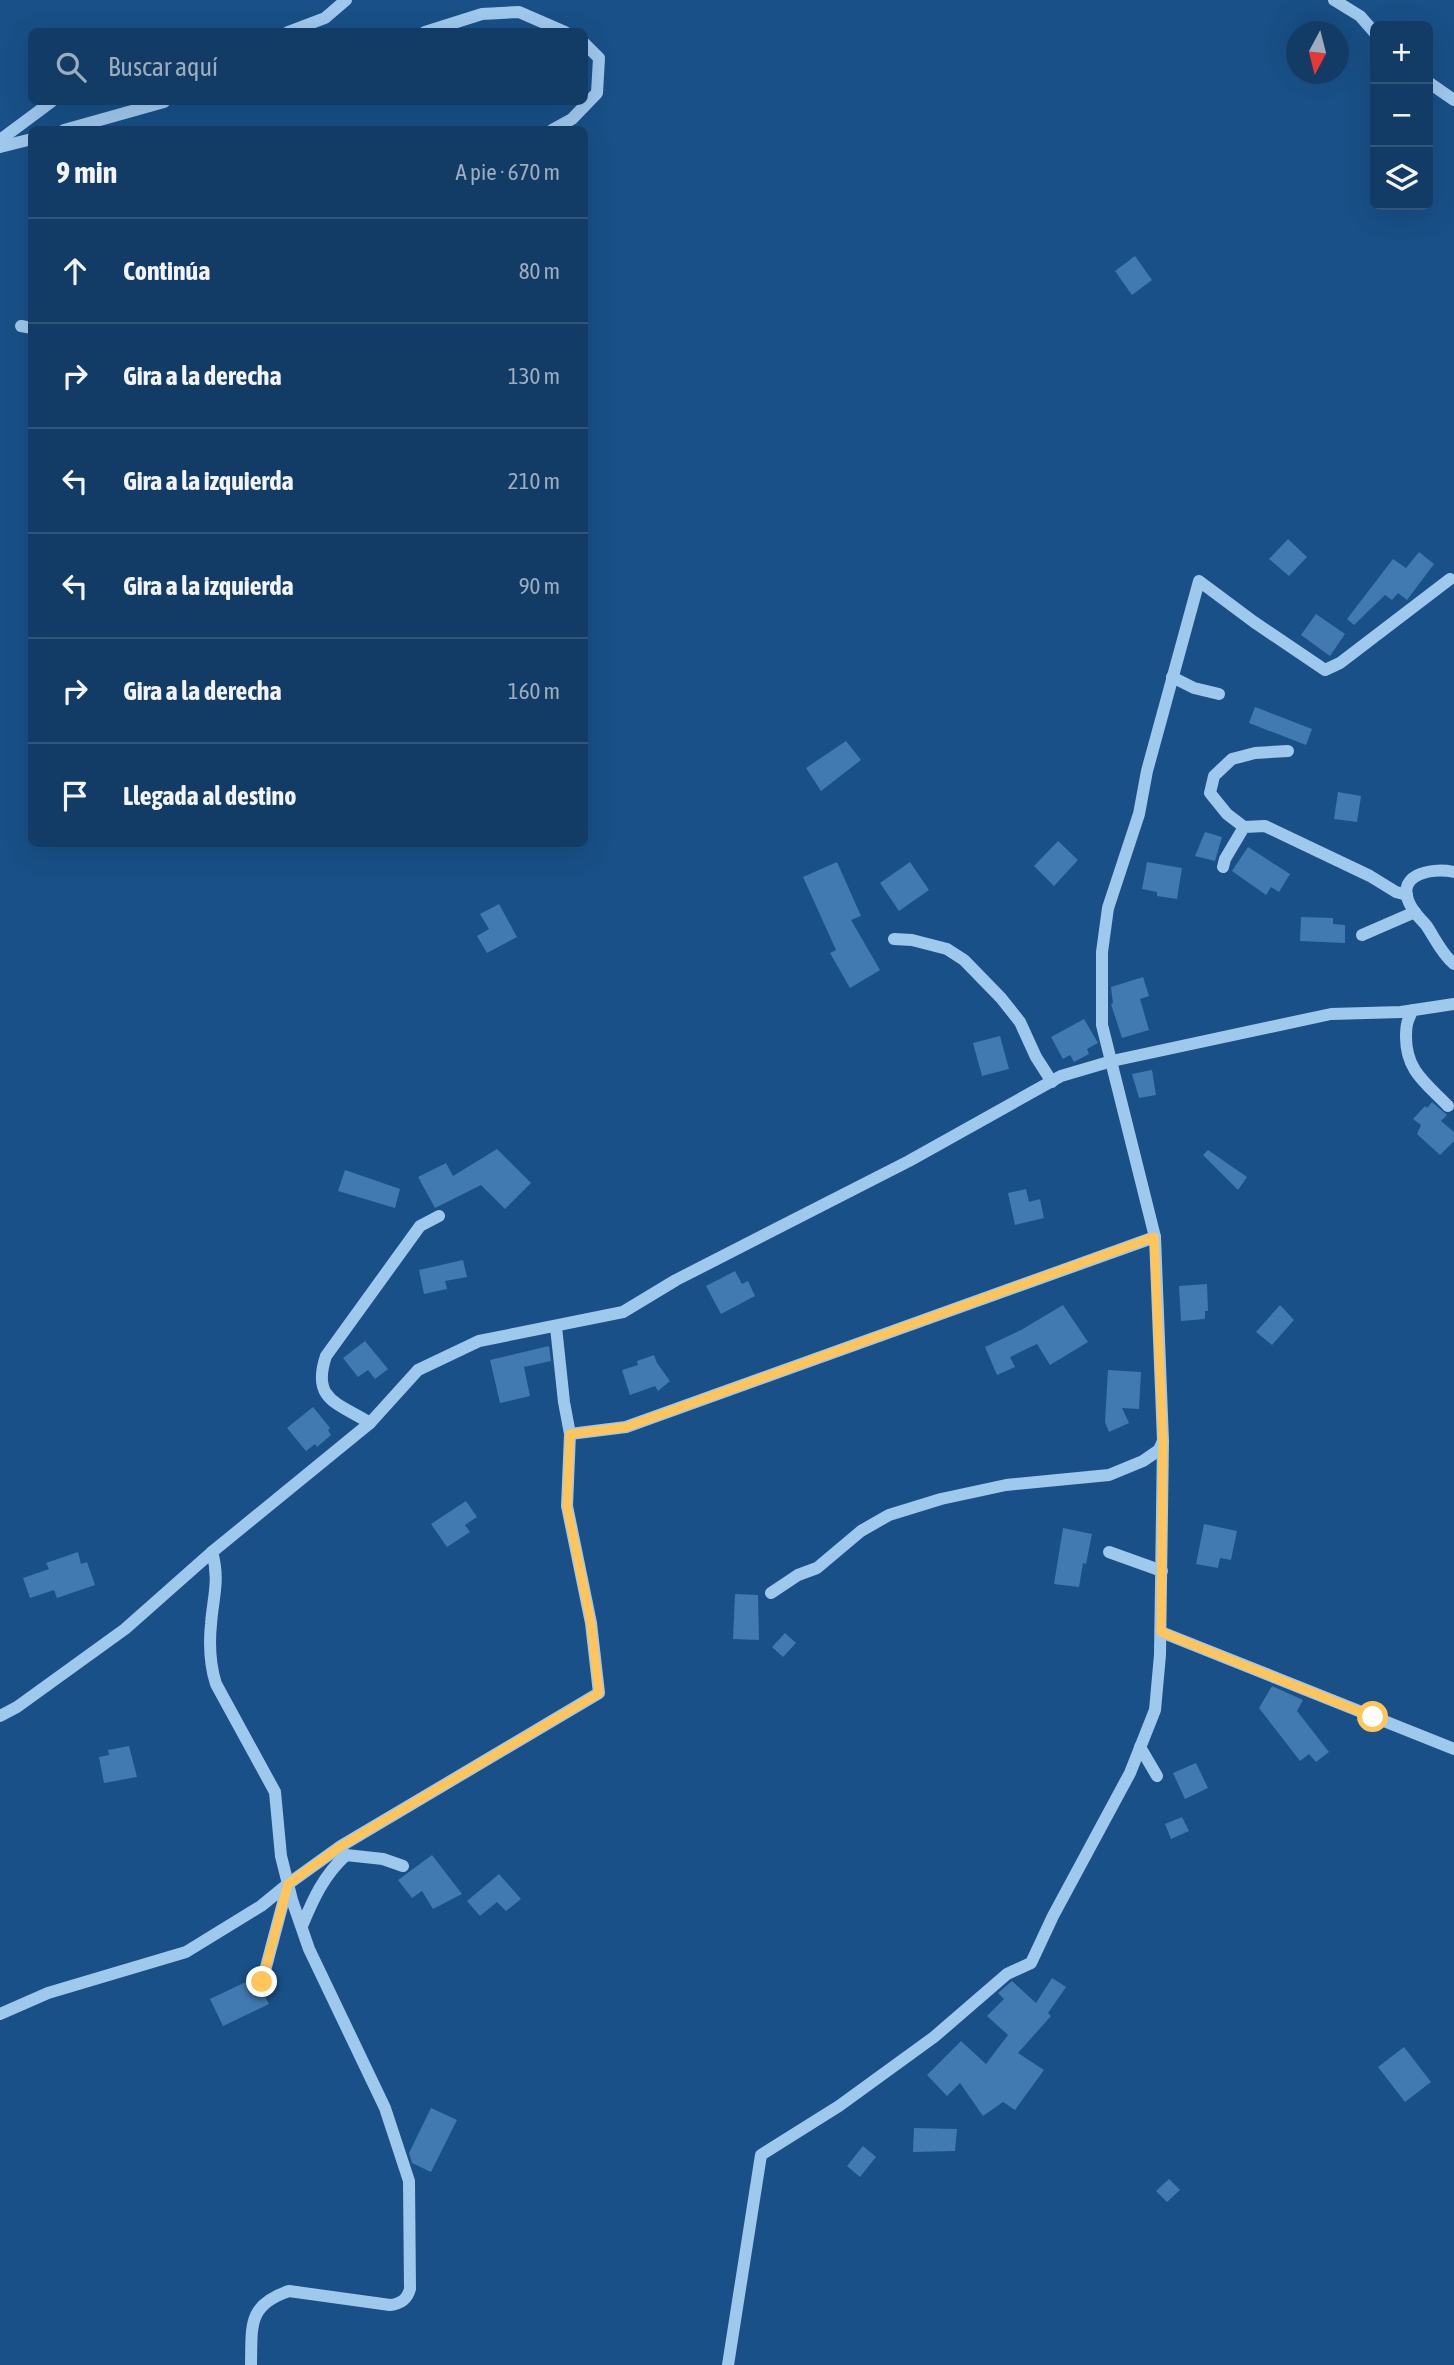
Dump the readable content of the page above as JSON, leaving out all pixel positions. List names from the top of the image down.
{
  "north": "bottom",
  "page": {
    "map_buttons": ["+", "−"],
    "search": "Buscar aquí",
    "heading": ["9 min", "A pie · 670 m"],
    "list": [
      ["Continúa", "80 m"],
      ["Gira a la derecha", "130 m"],
      ["Gira a la izquierda", "210 m"],
      ["Gira a la izquierda", "90 m"],
      ["Gira a la derecha", "160 m"],
      "Llegada al destino"
    ]
  }
}
